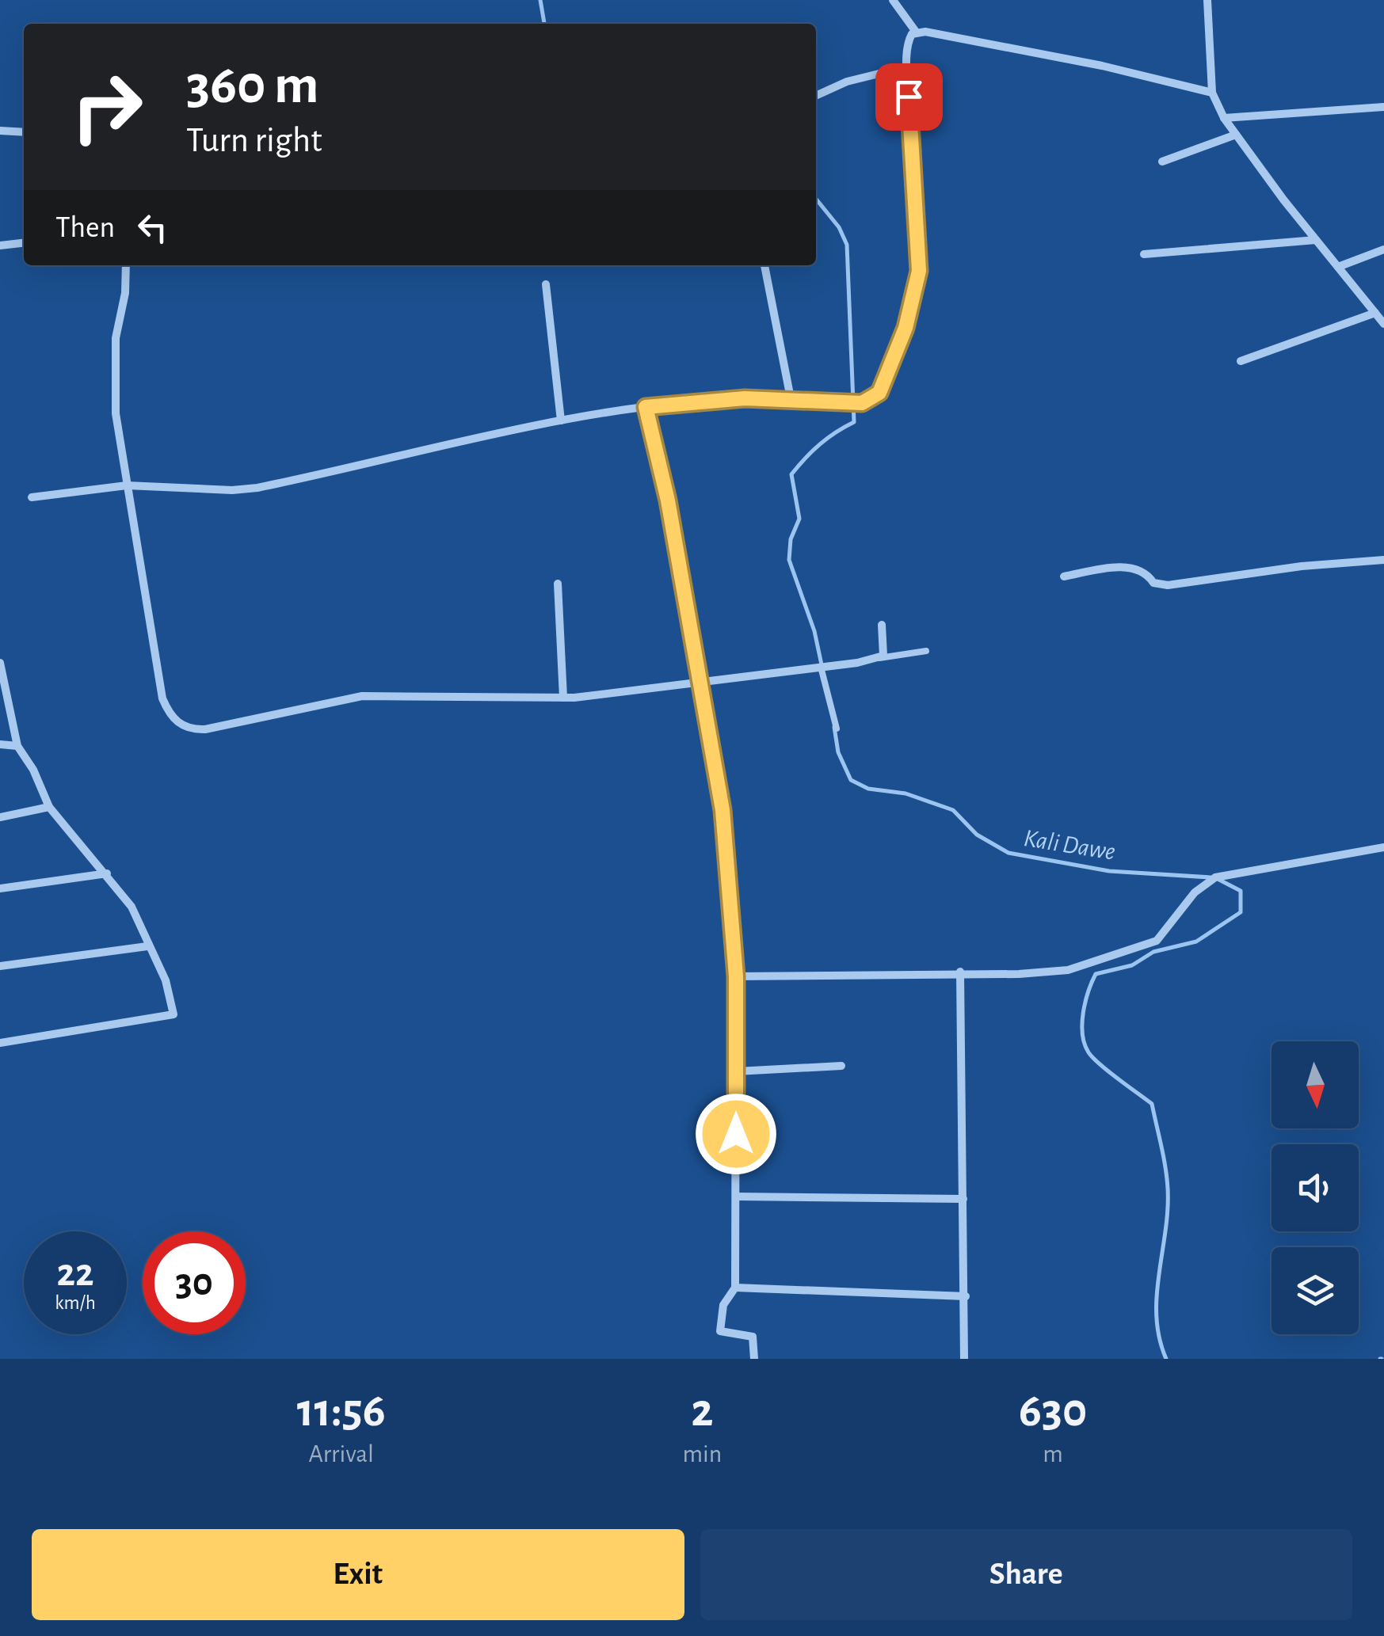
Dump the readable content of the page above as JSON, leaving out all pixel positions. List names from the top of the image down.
{
  "water": ["Kali Dawe"],
  "north": "bottom",
  "page": {
    "turn": ["360 m", "Turn right"],
    "then": "Then",
    "speed": "22 km/h",
    "limit": "30",
    "eta": [
      "11:56",
      "Arrival",
      "2",
      "min",
      "630",
      "m"
    ],
    "buttons": ["Exit", "Share"]
  }
}
